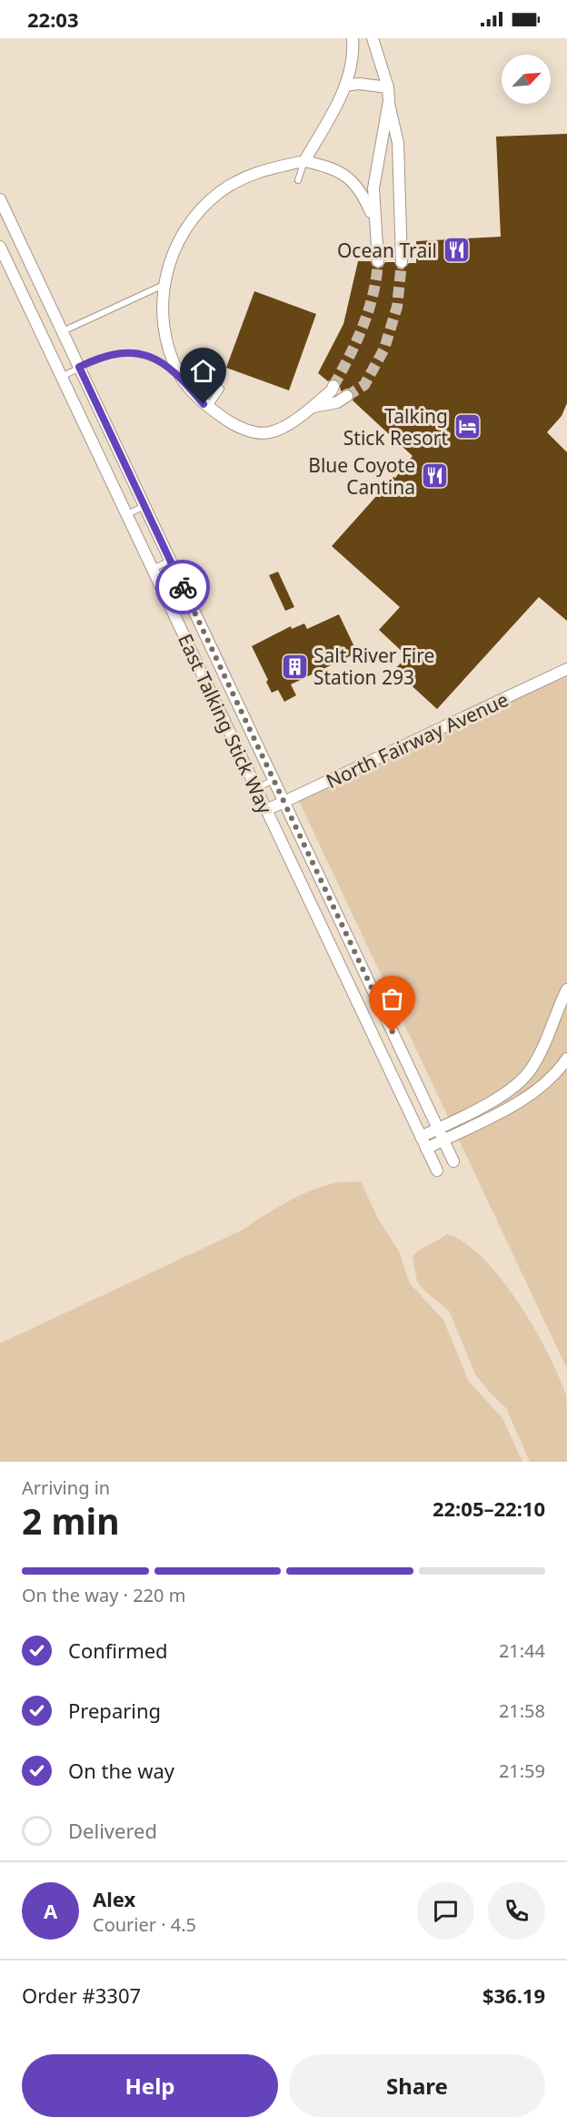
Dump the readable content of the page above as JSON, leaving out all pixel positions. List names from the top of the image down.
{
  "streets": {
    "street": ["East Talking Stick Way", "North Fairway Avenue"]
  },
  "crossings": [
    ["East Talking Stick Way", "North Fairway Avenue"]
  ],
  "places": {
    "restaurant": ["Ocean Trail", "Blue Coyote Cantina"],
    "hotel": ["Talking Stick Resort"],
    "building": ["Salt River Fire Station 293"]
  },
  "north": "top right",
  "page": {
    "status": "22:03",
    "heading": ["2 min", "Arriving in", "22:05–22:10"],
    "panel": [
      "Alex",
      "Courier · 4.5",
      "Order #3307",
      "$36.19"
    ],
    "bar": "On the way · 220 m",
    "list": [
      ["Confirmed", "21:44"],
      ["Preparing", "21:58"],
      ["On the way", "21:59"],
      "Delivered"
    ],
    "round": "A",
    "buttons": ["Help", "Share"]
  }
}
